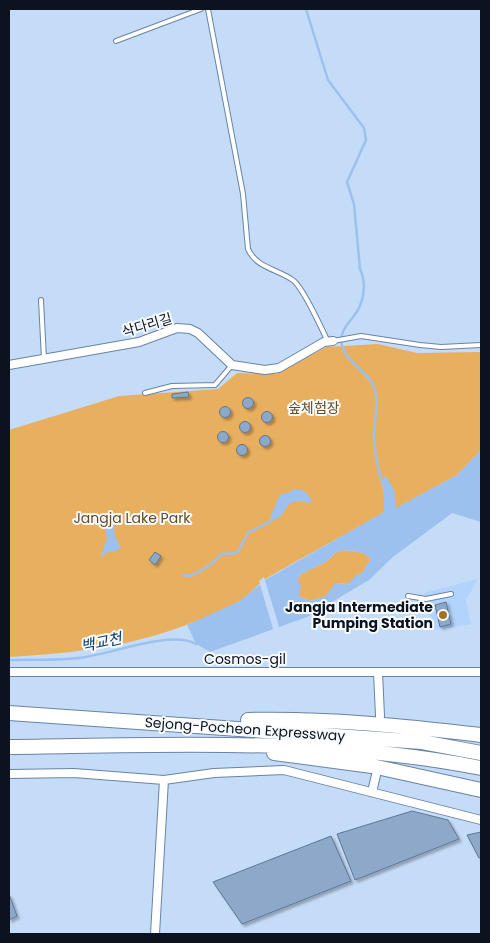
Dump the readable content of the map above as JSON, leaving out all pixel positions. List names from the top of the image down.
{
  "streets": {
    "highway": ["Sejong-Pocheon Expressway"],
    "street": ["삭다리길", "Cosmos-gil"]
  },
  "water": ["백교천"],
  "parks": ["숲체험장", "Jangja Lake Park"],
  "places": ["Jangja Intermediate Pumping Station"]
}
